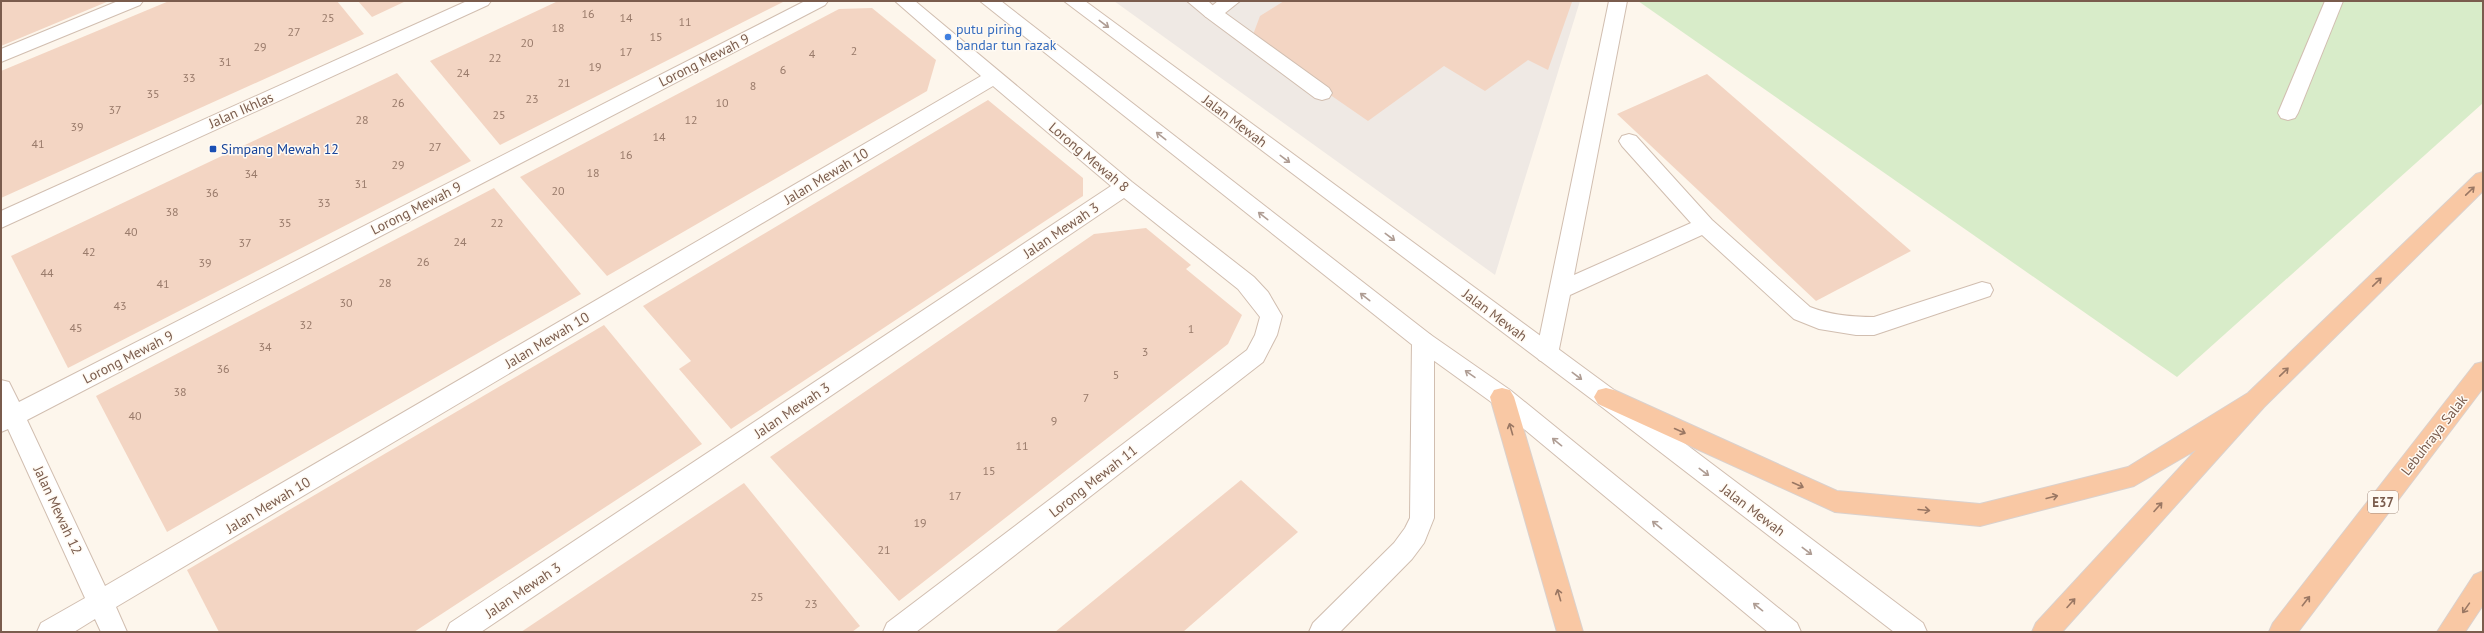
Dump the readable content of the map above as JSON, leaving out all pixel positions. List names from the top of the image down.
{
  "streets": {
    "highway": ["Lebuhraya Salak", "E37"],
    "street": [
      "Lorong Mewah 9",
      "Jalan Ikhlas",
      "Jalan Mewah",
      "Lorong Mewah 8",
      "Jalan Mewah 10",
      "Jalan Mewah 3",
      "Lorong Mewah 11",
      "Jalan Mewah 12"
    ]
  },
  "crossings": [
    ["Lorong Mewah 9", "Jalan Mewah 12"],
    ["Lorong Mewah 8", "Jalan Mewah 10"],
    ["Lorong Mewah 8", "Jalan Mewah 3"],
    ["Lorong Mewah 8", "Lorong Mewah 11"],
    ["Jalan Mewah 10", "Jalan Mewah 12"]
  ],
  "places": {
    "other": ["putu piring bandar tun razak"],
    "transit": ["Simpang Mewah 12"]
  },
  "house_numbers": [
    "16",
    "25",
    "14",
    "11",
    "18",
    "27",
    "15",
    "20",
    "29",
    "2",
    "17",
    "4",
    "22",
    "31",
    "19",
    "6",
    "24",
    "33",
    "21",
    "8",
    "35",
    "23",
    "26",
    "10",
    "37",
    "25",
    "28",
    "12",
    "39",
    "14",
    "41",
    "27",
    "16",
    "29",
    "18",
    "34",
    "31",
    "20",
    "36",
    "33",
    "38",
    "35",
    "22",
    "40",
    "24",
    "37",
    "42",
    "26",
    "39",
    "44",
    "28",
    "41",
    "30",
    "43",
    "32",
    "45",
    "1",
    "34",
    "3",
    "36",
    "5",
    "38",
    "7",
    "40",
    "9",
    "11",
    "15",
    "17",
    "19",
    "21",
    "25",
    "23"
  ]
}
